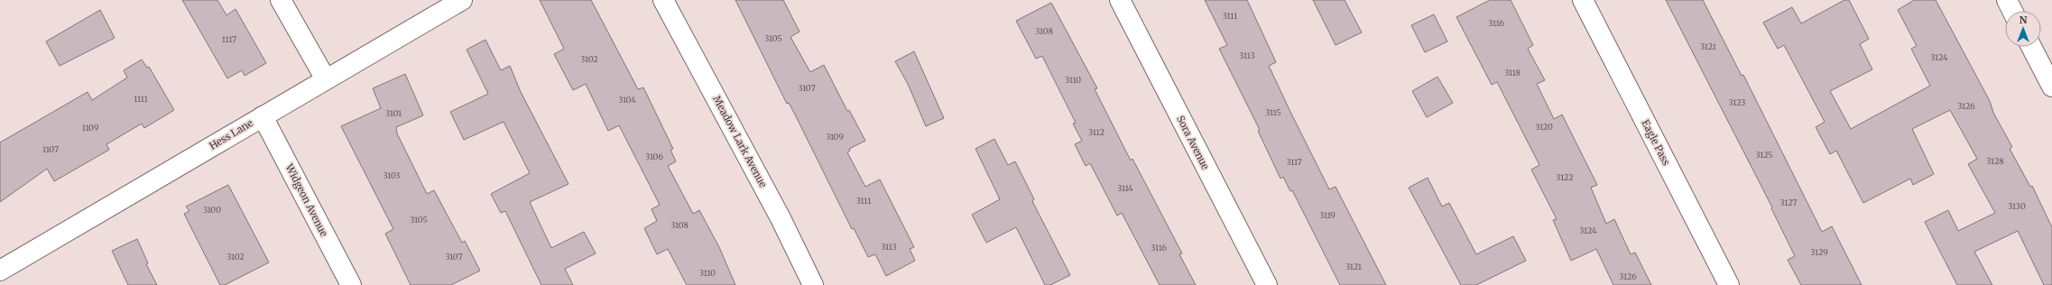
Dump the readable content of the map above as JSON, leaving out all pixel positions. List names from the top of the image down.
{
  "streets": {
    "street": [
      "Hess Lane",
      "Meadow Lark Avenue",
      "Sora Avenue",
      "Eagle Pass",
      "Widgeon Avenue"
    ]
  },
  "crossings": [
    ["Hess Lane", "Widgeon Avenue"]
  ],
  "house_numbers": [
    "3111",
    "3116",
    "3108",
    "3105",
    "1117",
    "3121",
    "3113",
    "3124",
    "3102",
    "3118",
    "3110",
    "3107",
    "1111",
    "3104",
    "3123",
    "3126",
    "3115",
    "3101",
    "3120",
    "1109",
    "3112",
    "3109",
    "1107",
    "3125",
    "3106",
    "3128",
    "3117",
    "3103",
    "3122",
    "3114",
    "3111",
    "3127",
    "3130",
    "3100",
    "3119",
    "3105",
    "3108",
    "3124",
    "3113",
    "3116",
    "3129",
    "3102",
    "3107",
    "3121",
    "3110",
    "3126"
  ],
  "north": "top"
}
